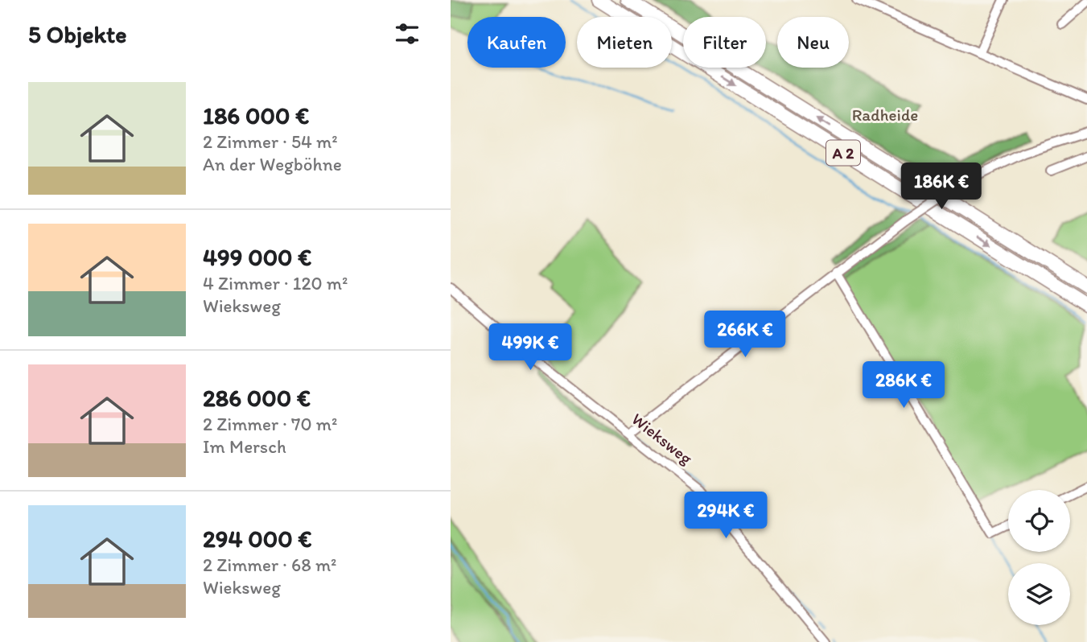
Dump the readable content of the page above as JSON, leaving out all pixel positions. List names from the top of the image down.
{
  "streets": {
    "highway": ["A 2"],
    "street": ["Wieksweg"]
  },
  "parks": ["Radheide"],
  "page": {
    "heading": "5 Objekte",
    "chip": [
      "Kaufen",
      "Mieten",
      "Filter",
      "Neu"
    ],
    "list": [
      {
        "name": "186 000 €",
        "note": "2 Zimmer · 54 m² · An der Wegböhne"
      },
      {
        "name": "499 000 €",
        "note": "4 Zimmer · 120 m² · Wieksweg"
      },
      {
        "name": "286 000 €",
        "note": "2 Zimmer · 70 m² · Im Mersch"
      },
      {
        "name": "294 000 €",
        "note": "2 Zimmer · 68 m² · Wieksweg"
      }
    ],
    "price": [
      "186K €",
      "266K €",
      "499K €",
      "286K €",
      "294K €"
    ]
  }
}
